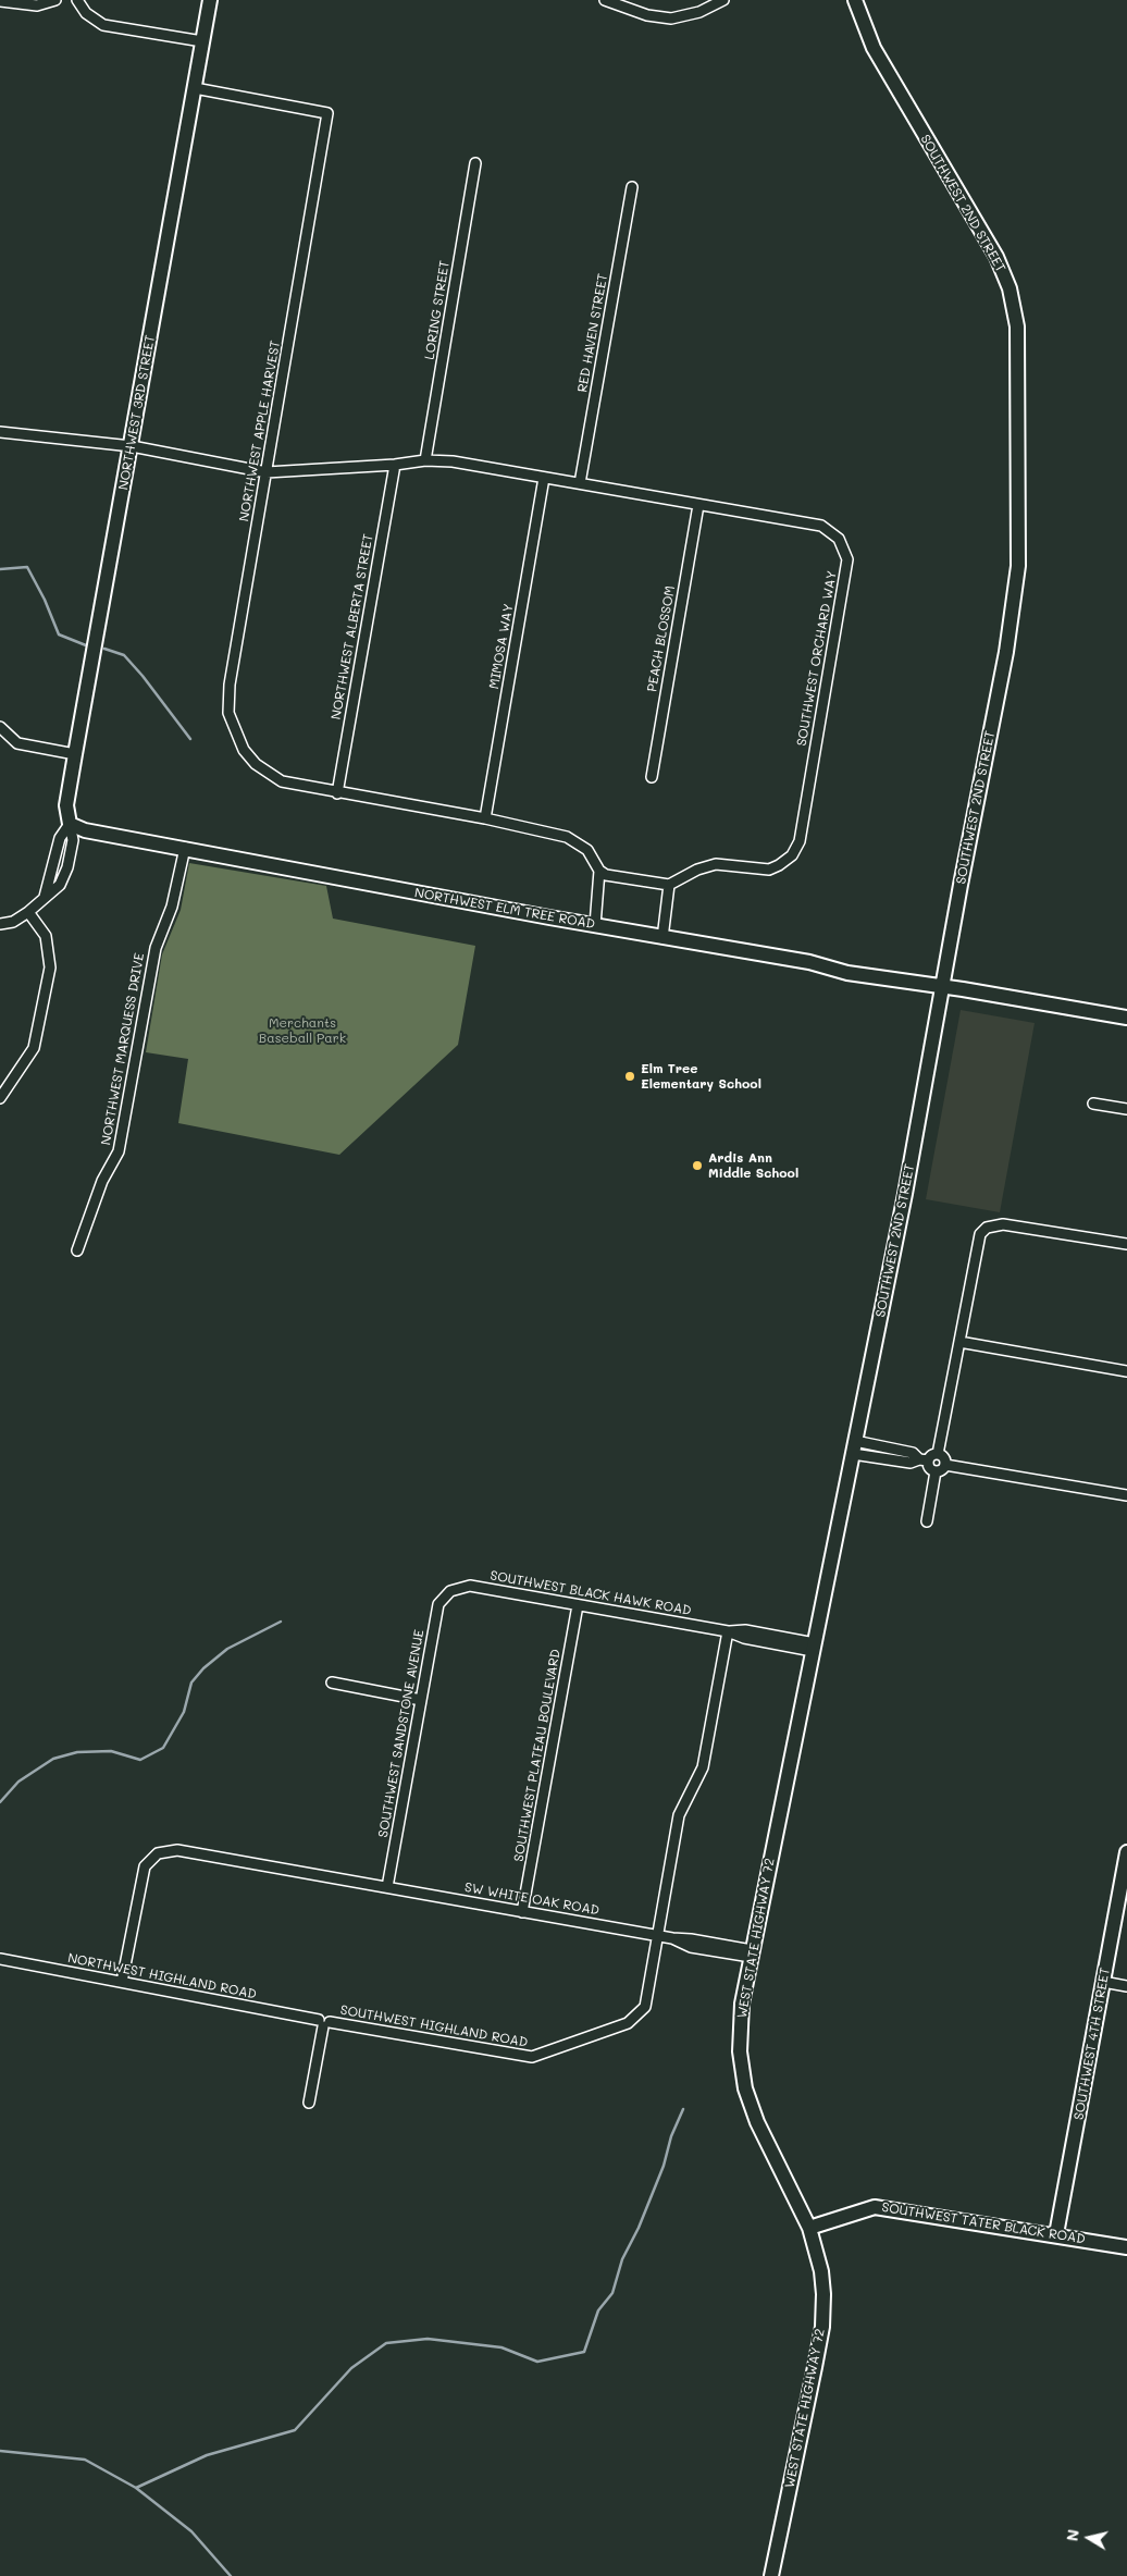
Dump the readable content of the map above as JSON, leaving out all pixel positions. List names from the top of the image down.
{
  "streets": {
    "street": [
      "SOUTHWEST 2ND STREET",
      "LORING STREET",
      "RED HAVEN STREET",
      "NORTHWEST 3RD STREET",
      "NORTHWEST APPLE HARVEST",
      "NORTHWEST ALBERTA STREET",
      "PEACH BLOSSOM",
      "MIMOSA WAY",
      "SOUTHWEST ORCHARD WAY",
      "NORTHWEST ELM TREE ROAD",
      "NORTHWEST MARQUESS DRIVE",
      "SOUTHWEST BLACK HAWK ROAD",
      "SOUTHWEST SANDSTONE AVENUE",
      "SOUTHWEST PLATEAU BOULEVARD",
      "SW WHITE OAK ROAD",
      "WEST STATE HIGHWAY 72",
      "NORTHWEST HIGHLAND ROAD",
      "SOUTHWEST HIGHLAND ROAD",
      "SOUTHWEST 4TH STREET",
      "SOUTHWEST TATER BLACK ROAD"
    ]
  },
  "crossings": [
    ["SOUTHWEST 2ND STREET", "NORTHWEST ELM TREE ROAD"],
    ["SOUTHWEST 2ND STREET", "SOUTHWEST BLACK HAWK ROAD"],
    ["SOUTHWEST 2ND STREET", "WEST STATE HIGHWAY 72"],
    ["LORING STREET", "SOUTHWEST ORCHARD WAY"],
    ["RED HAVEN STREET", "SOUTHWEST ORCHARD WAY"],
    ["NORTHWEST 3RD STREET", "NORTHWEST APPLE HARVEST"],
    ["NORTHWEST 3RD STREET", "SOUTHWEST ORCHARD WAY"],
    ["NORTHWEST 3RD STREET", "NORTHWEST ELM TREE ROAD"],
    ["NORTHWEST APPLE HARVEST", "NORTHWEST ALBERTA STREET"],
    ["NORTHWEST APPLE HARVEST", "SOUTHWEST ORCHARD WAY"],
    ["NORTHWEST ALBERTA STREET", "SOUTHWEST ORCHARD WAY"],
    ["PEACH BLOSSOM", "SOUTHWEST ORCHARD WAY"],
    ["MIMOSA WAY", "SOUTHWEST ORCHARD WAY"],
    ["NORTHWEST ELM TREE ROAD", "NORTHWEST MARQUESS DRIVE"],
    ["SOUTHWEST BLACK HAWK ROAD", "SOUTHWEST SANDSTONE AVENUE"],
    ["SOUTHWEST BLACK HAWK ROAD", "SOUTHWEST PLATEAU BOULEVARD"],
    ["SOUTHWEST BLACK HAWK ROAD", "WEST STATE HIGHWAY 72"],
    ["SOUTHWEST BLACK HAWK ROAD", "SOUTHWEST HIGHLAND ROAD"],
    ["SOUTHWEST SANDSTONE AVENUE", "SW WHITE OAK ROAD"],
    ["SOUTHWEST PLATEAU BOULEVARD", "SW WHITE OAK ROAD"],
    ["SW WHITE OAK ROAD", "WEST STATE HIGHWAY 72"],
    ["SW WHITE OAK ROAD", "NORTHWEST HIGHLAND ROAD"],
    ["SW WHITE OAK ROAD", "SOUTHWEST HIGHLAND ROAD"],
    ["WEST STATE HIGHWAY 72", "SOUTHWEST TATER BLACK ROAD"],
    ["NORTHWEST HIGHLAND ROAD", "SOUTHWEST HIGHLAND ROAD"],
    ["SOUTHWEST 4TH STREET", "SOUTHWEST TATER BLACK ROAD"]
  ],
  "parks": ["Merchants Baseball Park"],
  "places": ["Elm Tree Elementary School", "Ardis Ann Middle School"],
  "north": "left"
}
